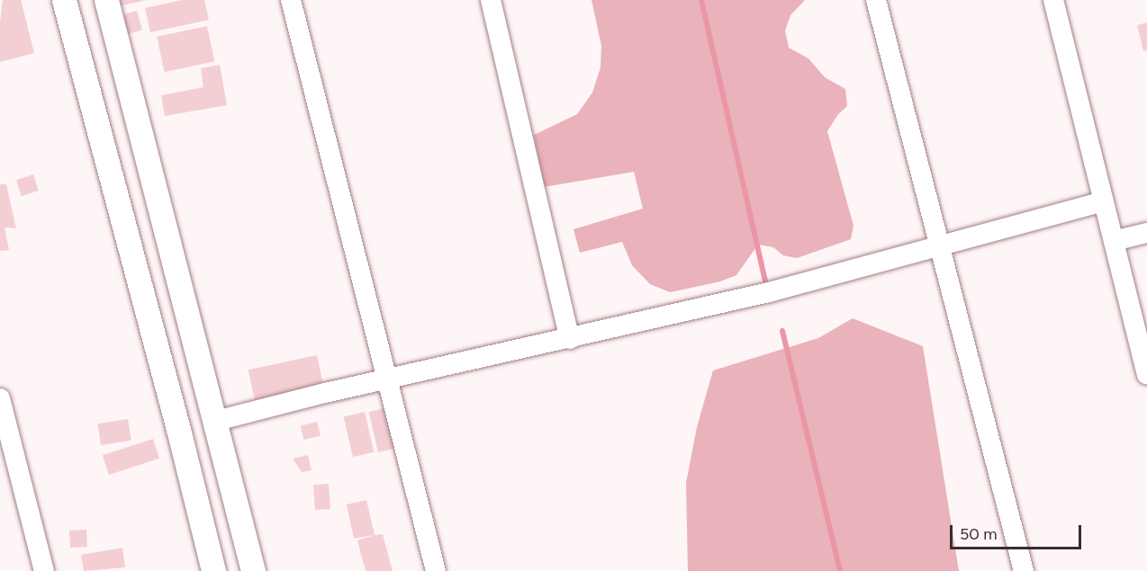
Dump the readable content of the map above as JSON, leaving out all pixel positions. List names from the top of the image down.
{
  "scale_bar": "50 m"
}
